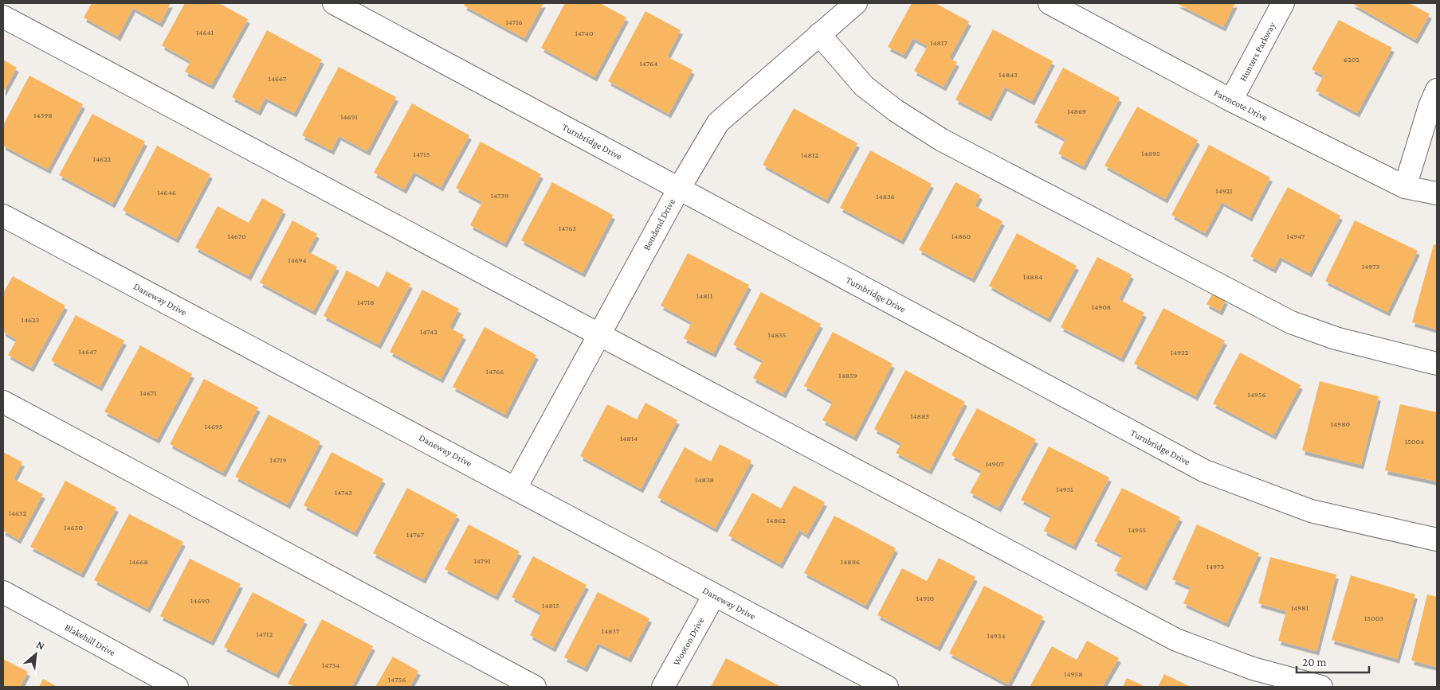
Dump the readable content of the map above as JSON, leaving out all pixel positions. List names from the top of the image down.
{
  "streets": {
    "street": [
      "Hunters Parkway",
      "Farmcote Drive",
      "Turnbridge Drive",
      "Bondend Drive",
      "Daneway Drive",
      "Blakehill Drive",
      "Wooton Drive"
    ]
  },
  "crossings": [
    ["Hunters Parkway", "Farmcote Drive"],
    ["Turnbridge Drive", "Bondend Drive"],
    ["Bondend Drive", "Daneway Drive"],
    ["Daneway Drive", "Wooton Drive"]
  ],
  "house_numbers": [
    "14716",
    "14641",
    "14740",
    "14817",
    "6202",
    "14764",
    "14843",
    "14667",
    "14869",
    "14598",
    "14691",
    "14895",
    "14715",
    "14812",
    "14622",
    "14921",
    "14646",
    "14739",
    "14836",
    "14763",
    "14670",
    "14860",
    "14947",
    "14694",
    "14973",
    "14884",
    "14811",
    "14718",
    "14908",
    "14623",
    "14742",
    "14835",
    "14647",
    "14932",
    "14766",
    "14859",
    "14671",
    "14956",
    "14883",
    "14980",
    "14695",
    "14814",
    "15004",
    "14719",
    "14907",
    "14838",
    "14931",
    "14743",
    "14632",
    "14862",
    "14650",
    "14955",
    "14767",
    "14791",
    "14668",
    "14886",
    "14973",
    "14910",
    "14690",
    "14815",
    "14981",
    "15003",
    "14837",
    "14712",
    "14934",
    "14734",
    "14958",
    "14756"
  ],
  "scale_bar": "20 m",
  "north": "top right"
}
